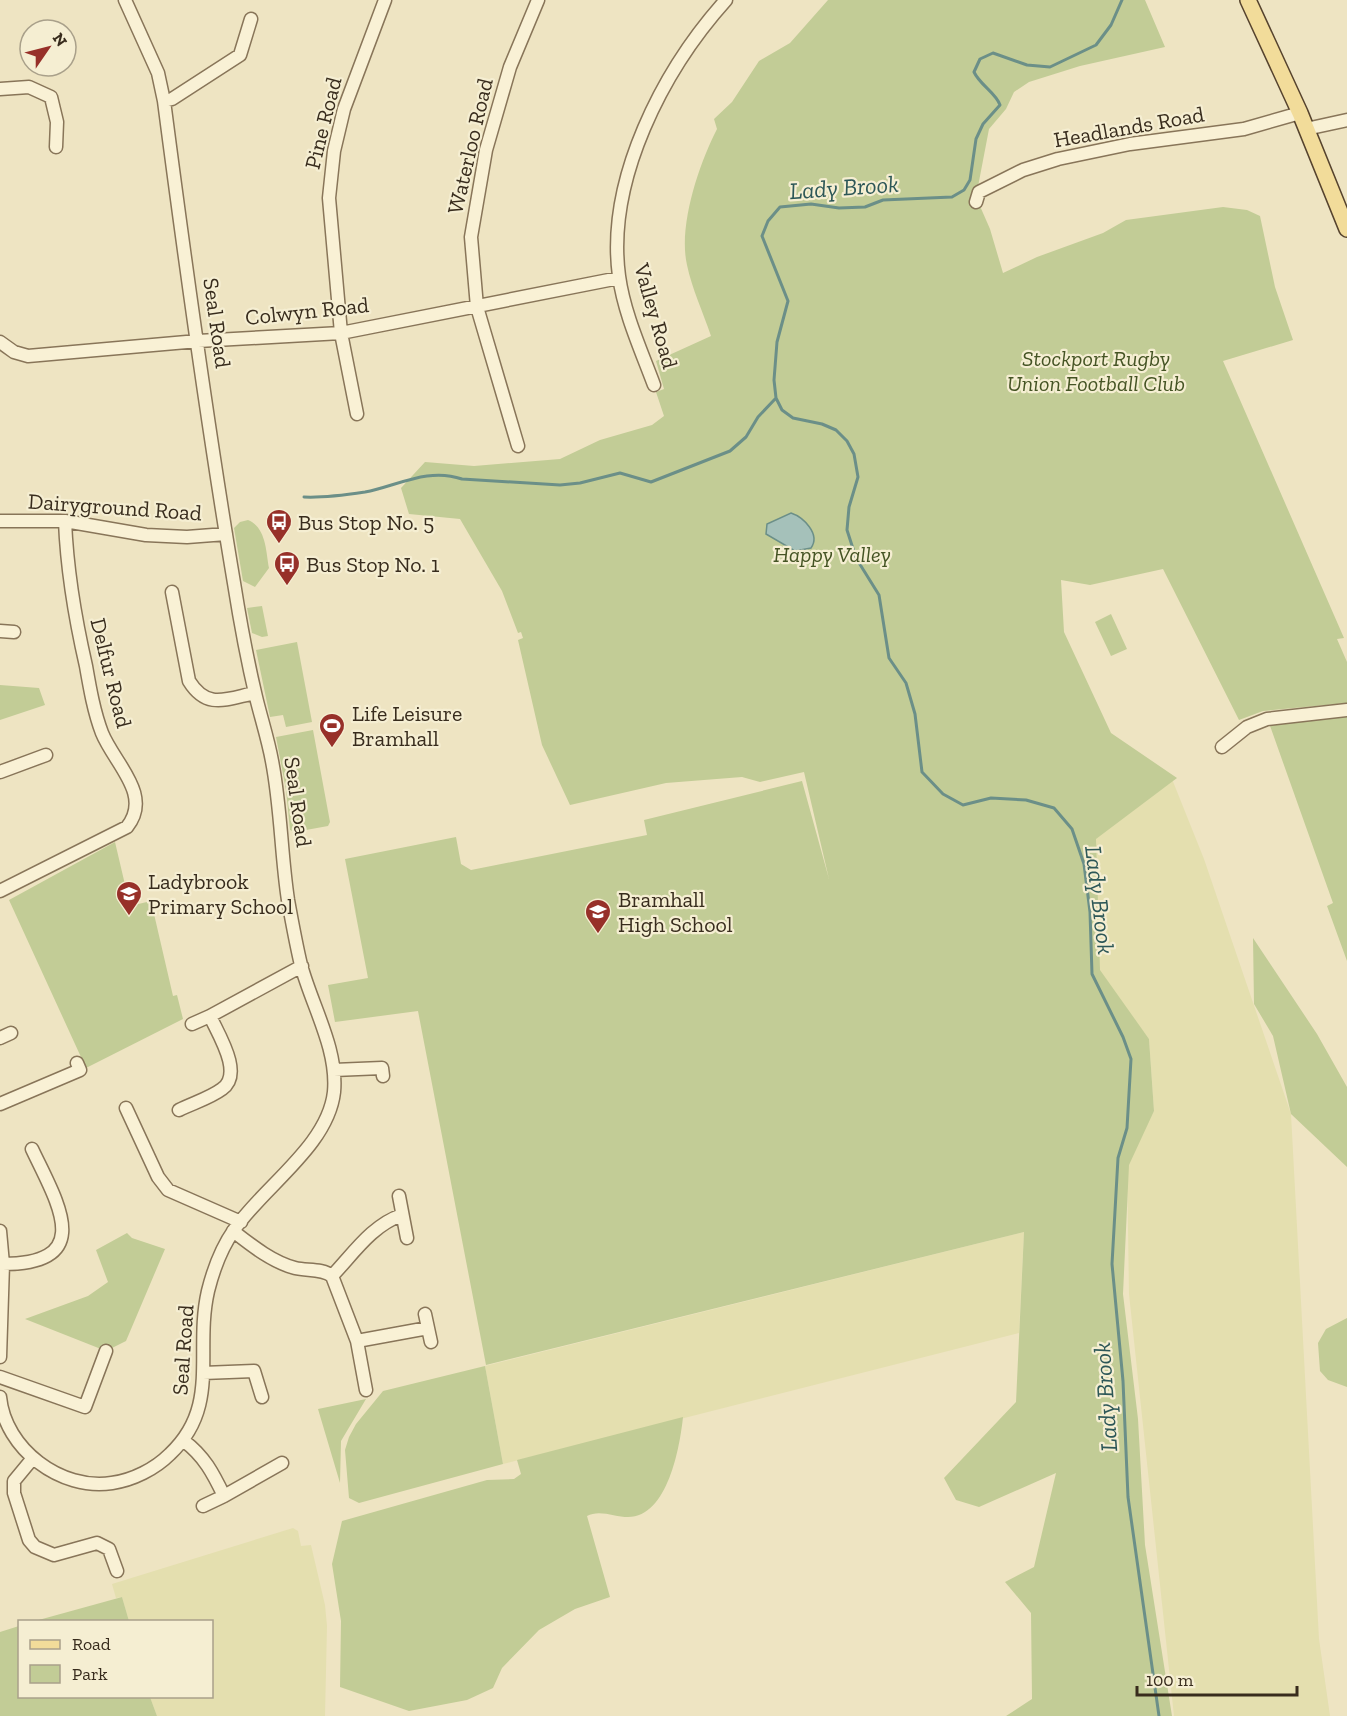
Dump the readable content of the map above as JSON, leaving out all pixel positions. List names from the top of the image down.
{
  "streets": {
    "street": [
      "Pine Road",
      "Headlands Road",
      "Waterloo Road",
      "Colwyn Road",
      "Valley Road",
      "Seal Road",
      "Dairyground Road",
      "Delfur Road"
    ]
  },
  "crossings": [
    ["Pine Road", "Colwyn Road"],
    ["Waterloo Road", "Colwyn Road"],
    ["Colwyn Road", "Valley Road"],
    ["Colwyn Road", "Seal Road"],
    ["Seal Road", "Dairyground Road"],
    ["Dairyground Road", "Delfur Road"]
  ],
  "water": ["Lady Brook"],
  "parks": ["Stockport Rugby Union Football Club", "Happy Valley"],
  "places": {
    "bus stop": ["Bus Stop No. 5", "Bus Stop No. 1"],
    "sports": ["Life Leisure Bramhall"],
    "school or university": ["Ladybrook Primary School", "Bramhall High School"]
  },
  "legend": ["Road", "Park"],
  "scale_bar": "100 m",
  "north": "top right"
}
